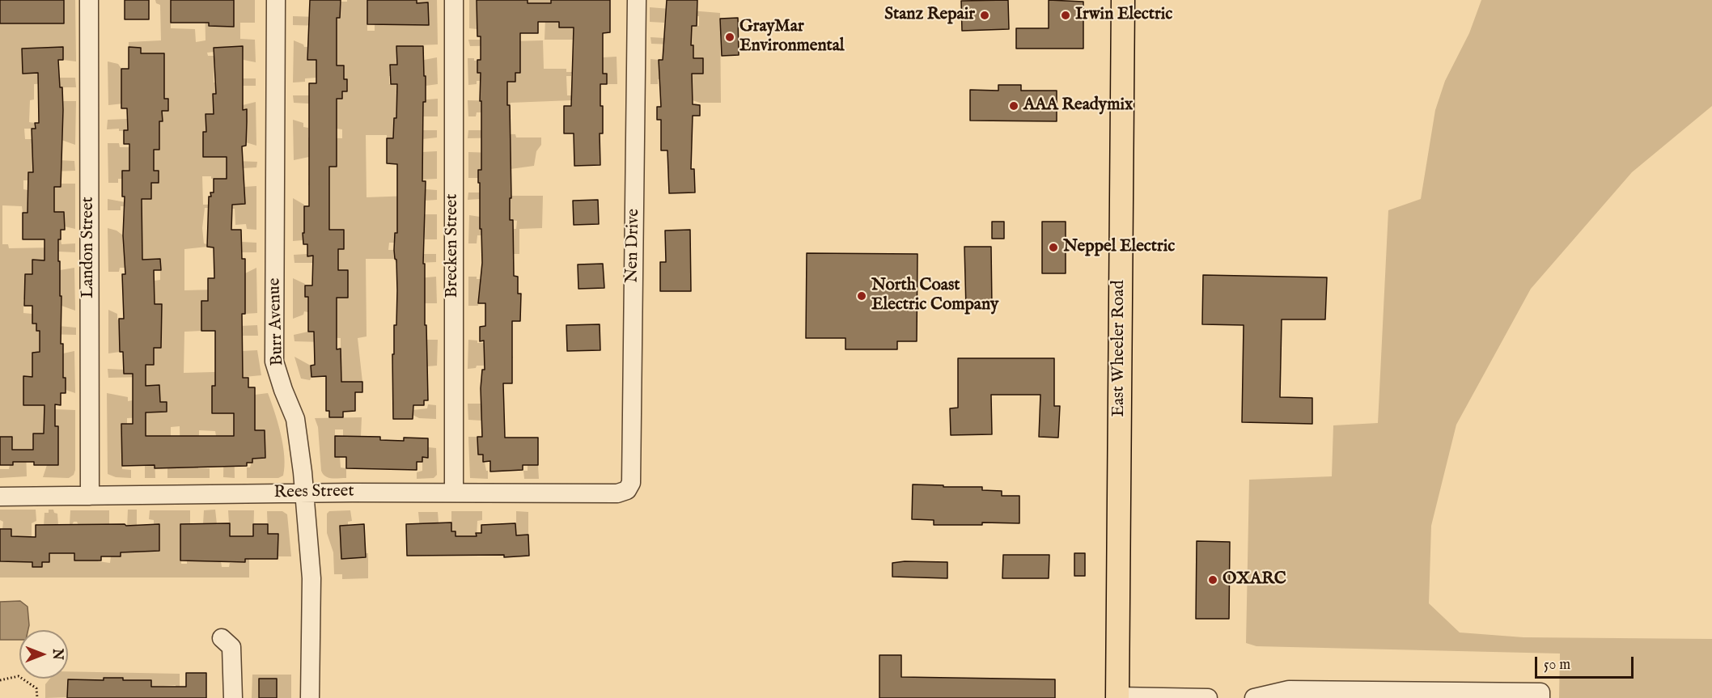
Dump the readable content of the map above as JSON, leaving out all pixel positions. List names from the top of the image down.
{
  "streets": {
    "main road": ["East Wheeler Road"],
    "street": [
      "Brecken Street",
      "Nen Drive",
      "Landon Street",
      "Burr Avenue",
      "Rees Street"
    ]
  },
  "crossings": [
    ["Brecken Street", "Rees Street"],
    ["Nen Drive", "Rees Street"],
    ["Landon Street", "Rees Street"],
    ["Burr Avenue", "Rees Street"]
  ],
  "places": [
    "Stanz Repair",
    "Irwin Electric",
    "GrayMar Environmental",
    "AAA Readymix",
    "Neppel Electric",
    "North Coast Electric Company",
    "OXARC"
  ],
  "scale_bar": "50 m",
  "north": "right"
}
